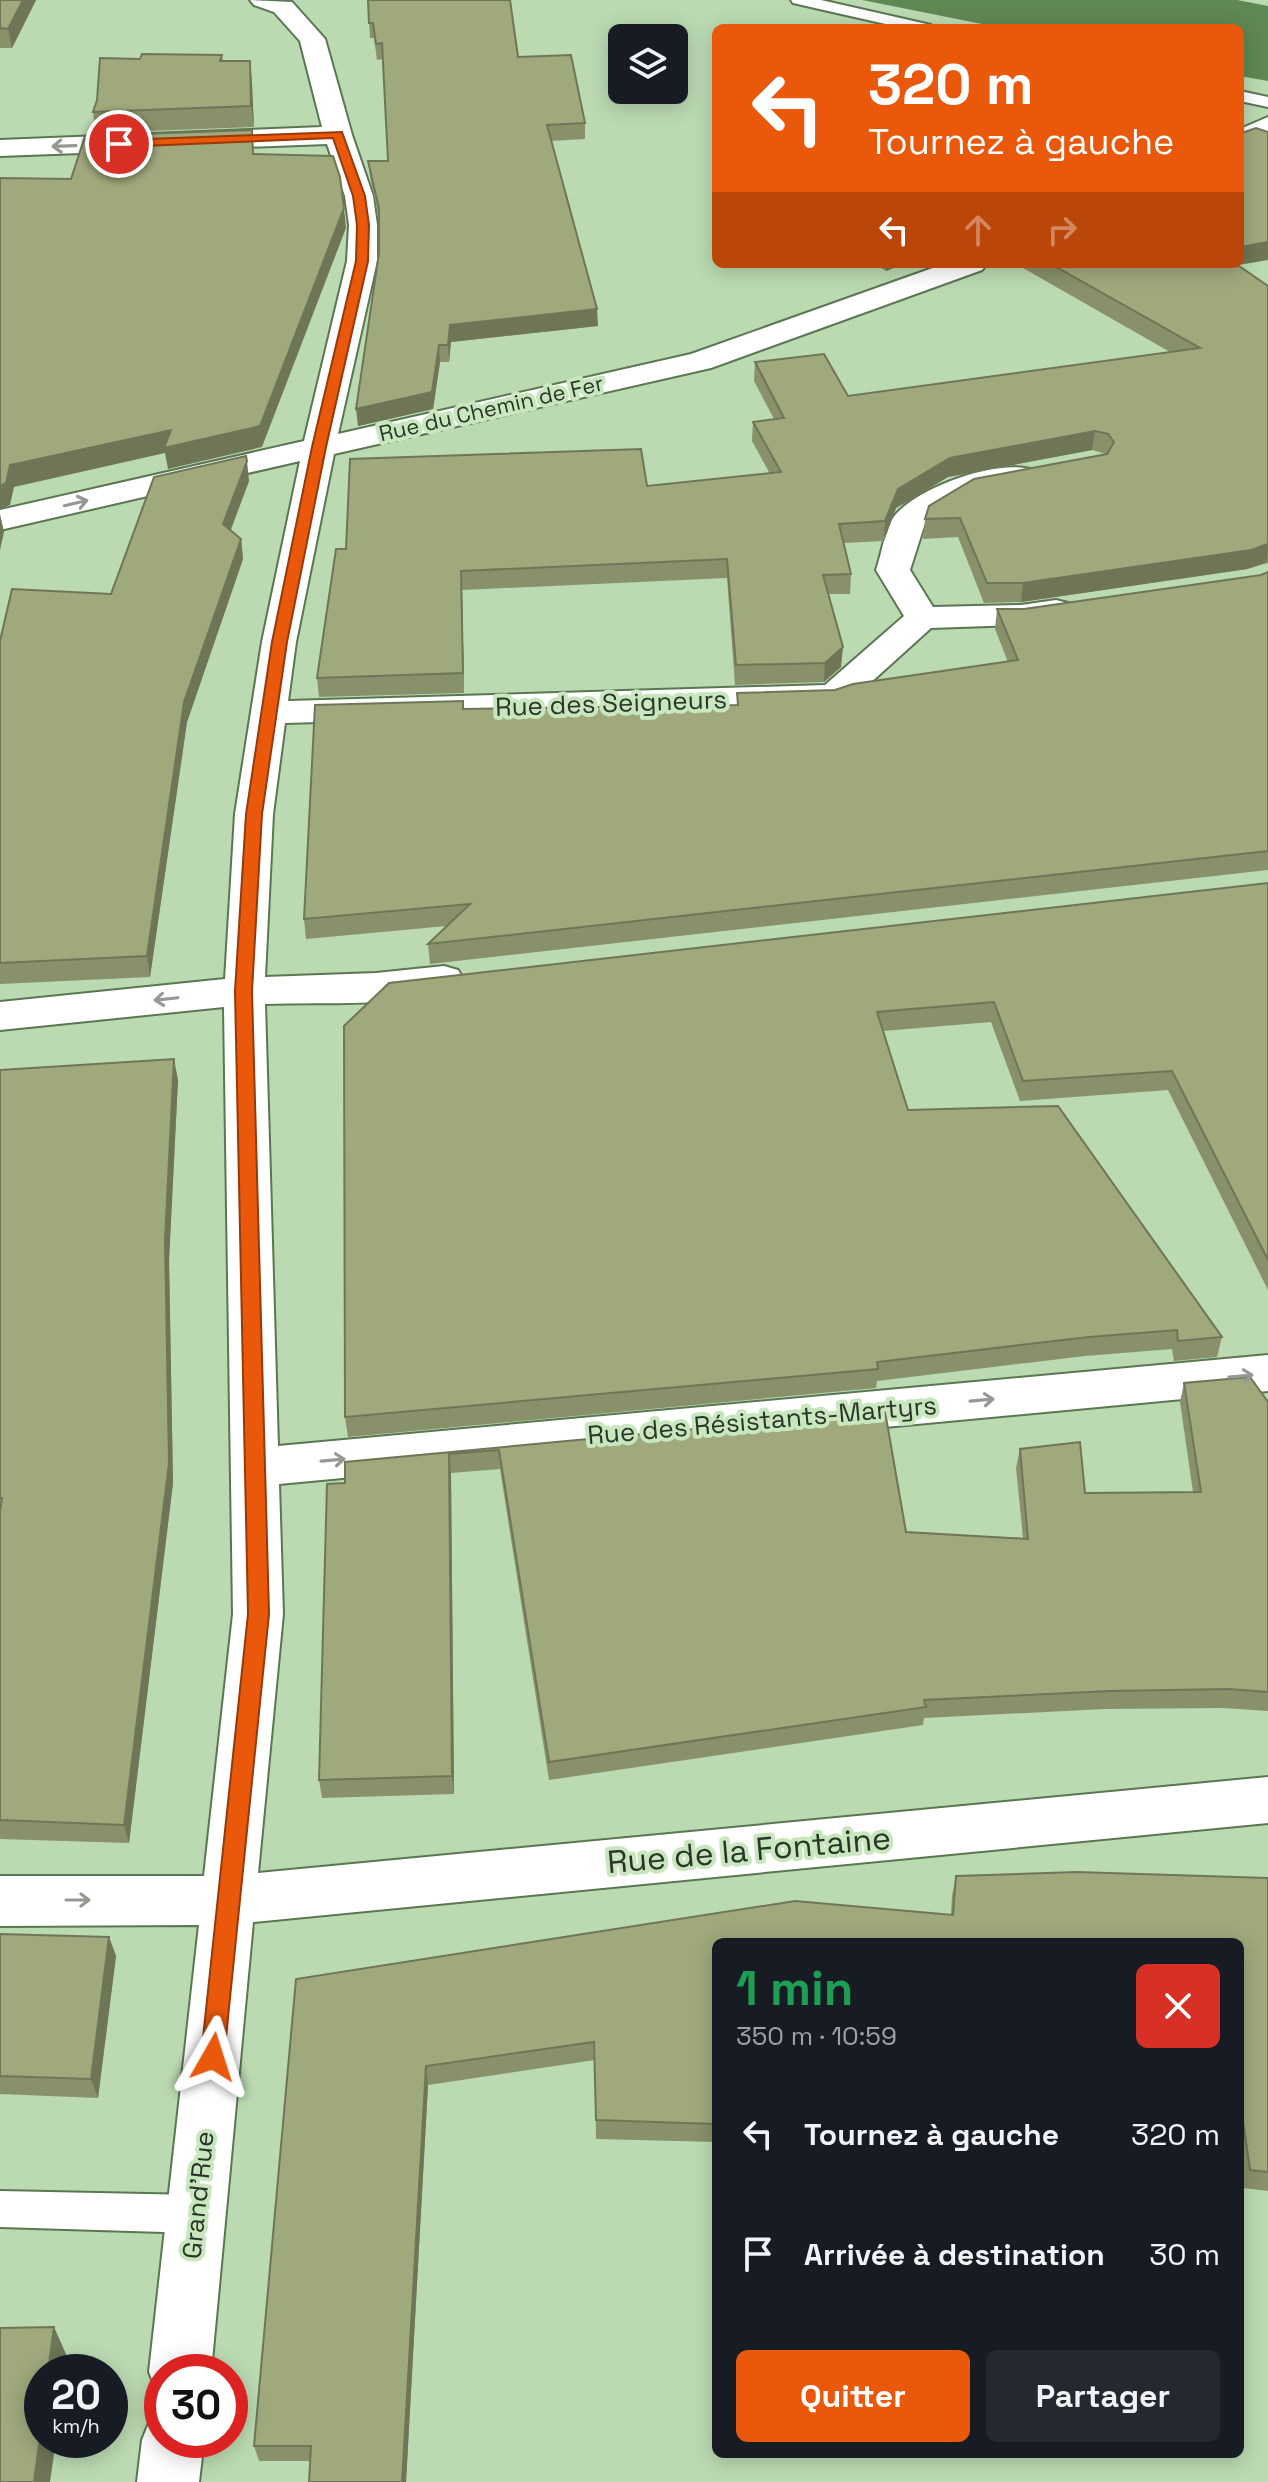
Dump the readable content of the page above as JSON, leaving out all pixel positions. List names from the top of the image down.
{
  "streets": {
    "street": [
      "Rue du Chemin de Fer",
      "Rue des Seigneurs",
      "Rue des Résistants-Martyrs",
      "Rue de la Fontaine",
      "Grand'Rue"
    ]
  },
  "crossings": [
    ["Rue du Chemin de Fer", "Grand'Rue"],
    ["Rue des Seigneurs", "Grand'Rue"],
    ["Rue des Résistants-Martyrs", "Grand'Rue"],
    ["Rue de la Fontaine", "Grand'Rue"]
  ],
  "one_way": ["Rue des Résistants-Martyrs"],
  "page": {
    "turn": ["320 m", "Tournez à gauche"],
    "heading": ["1 min", "350 m · 10:59"],
    "list": [
      {
        "name": "Tournez à gauche",
        "value": "320 m"
      },
      {
        "name": "Arrivée à destination",
        "value": "30 m"
      }
    ],
    "buttons": ["Quitter", "Partager"],
    "speed": "20 km/h",
    "limit": "30"
  }
}
